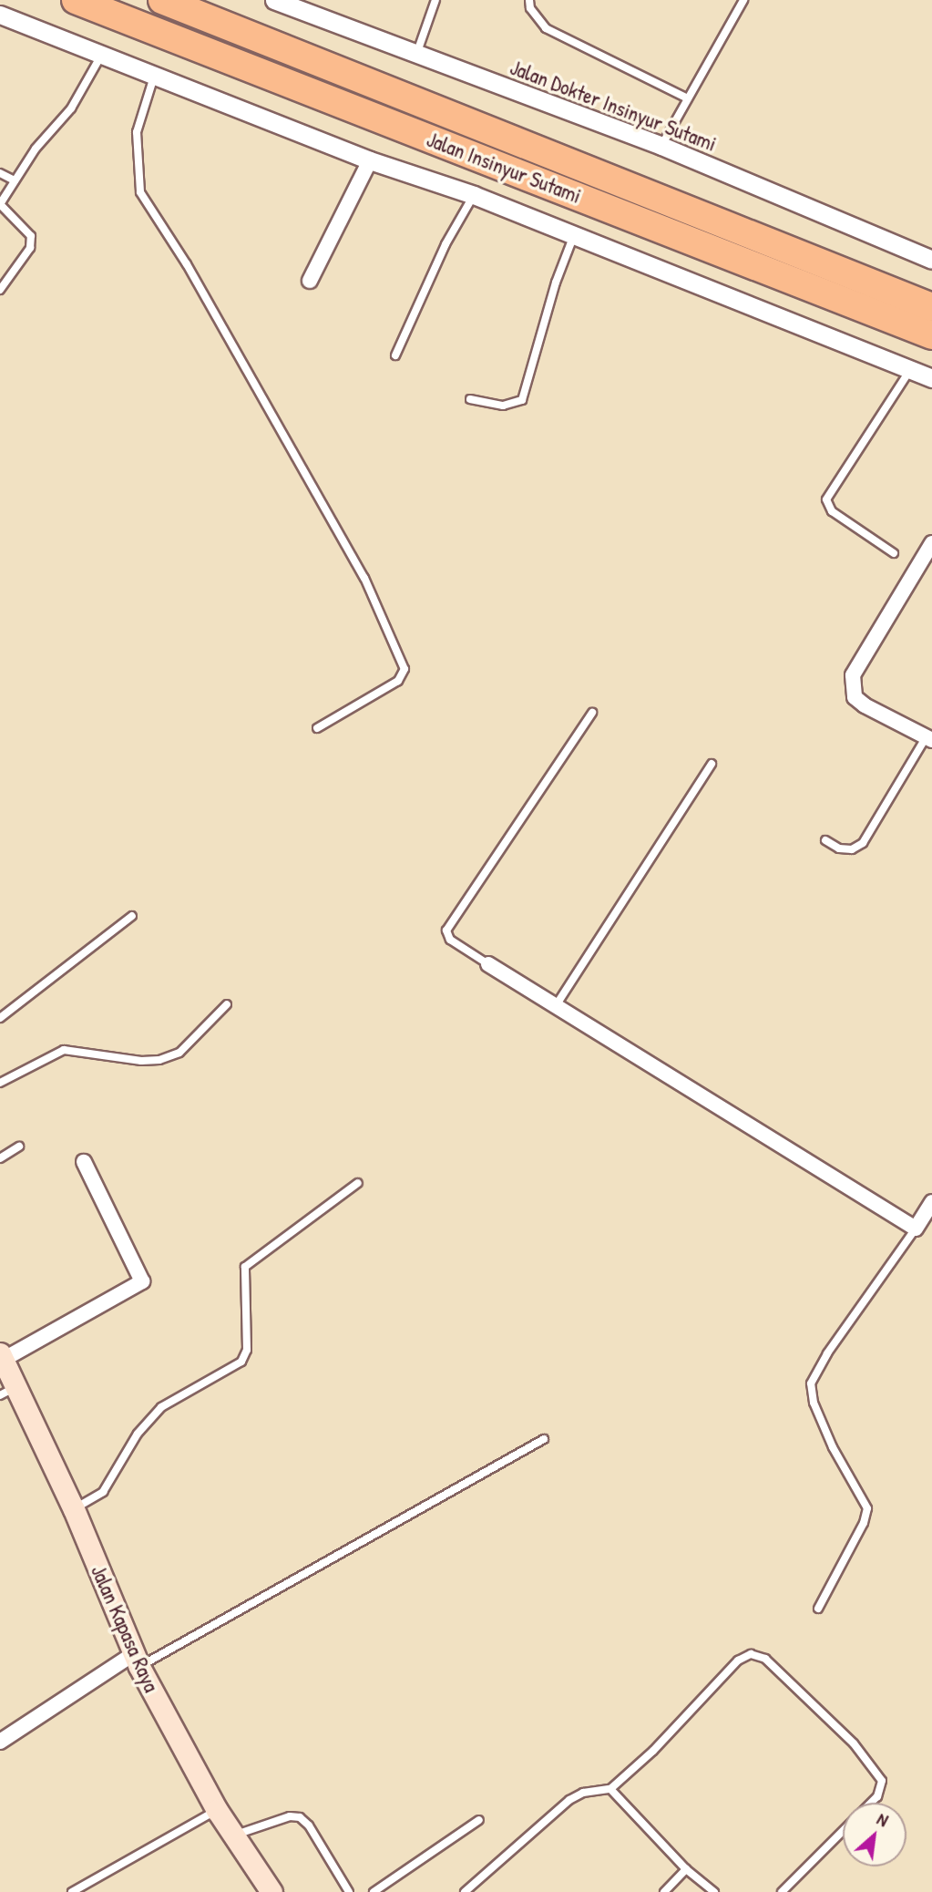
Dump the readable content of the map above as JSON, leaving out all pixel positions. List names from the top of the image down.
{
  "streets": {
    "highway": ["Jalan Insinyur Sutami"],
    "main road": ["Jalan Kapasa Raya"],
    "street": ["Jalan Dokter Insinyur Sutami"]
  },
  "north": "top right"
}
